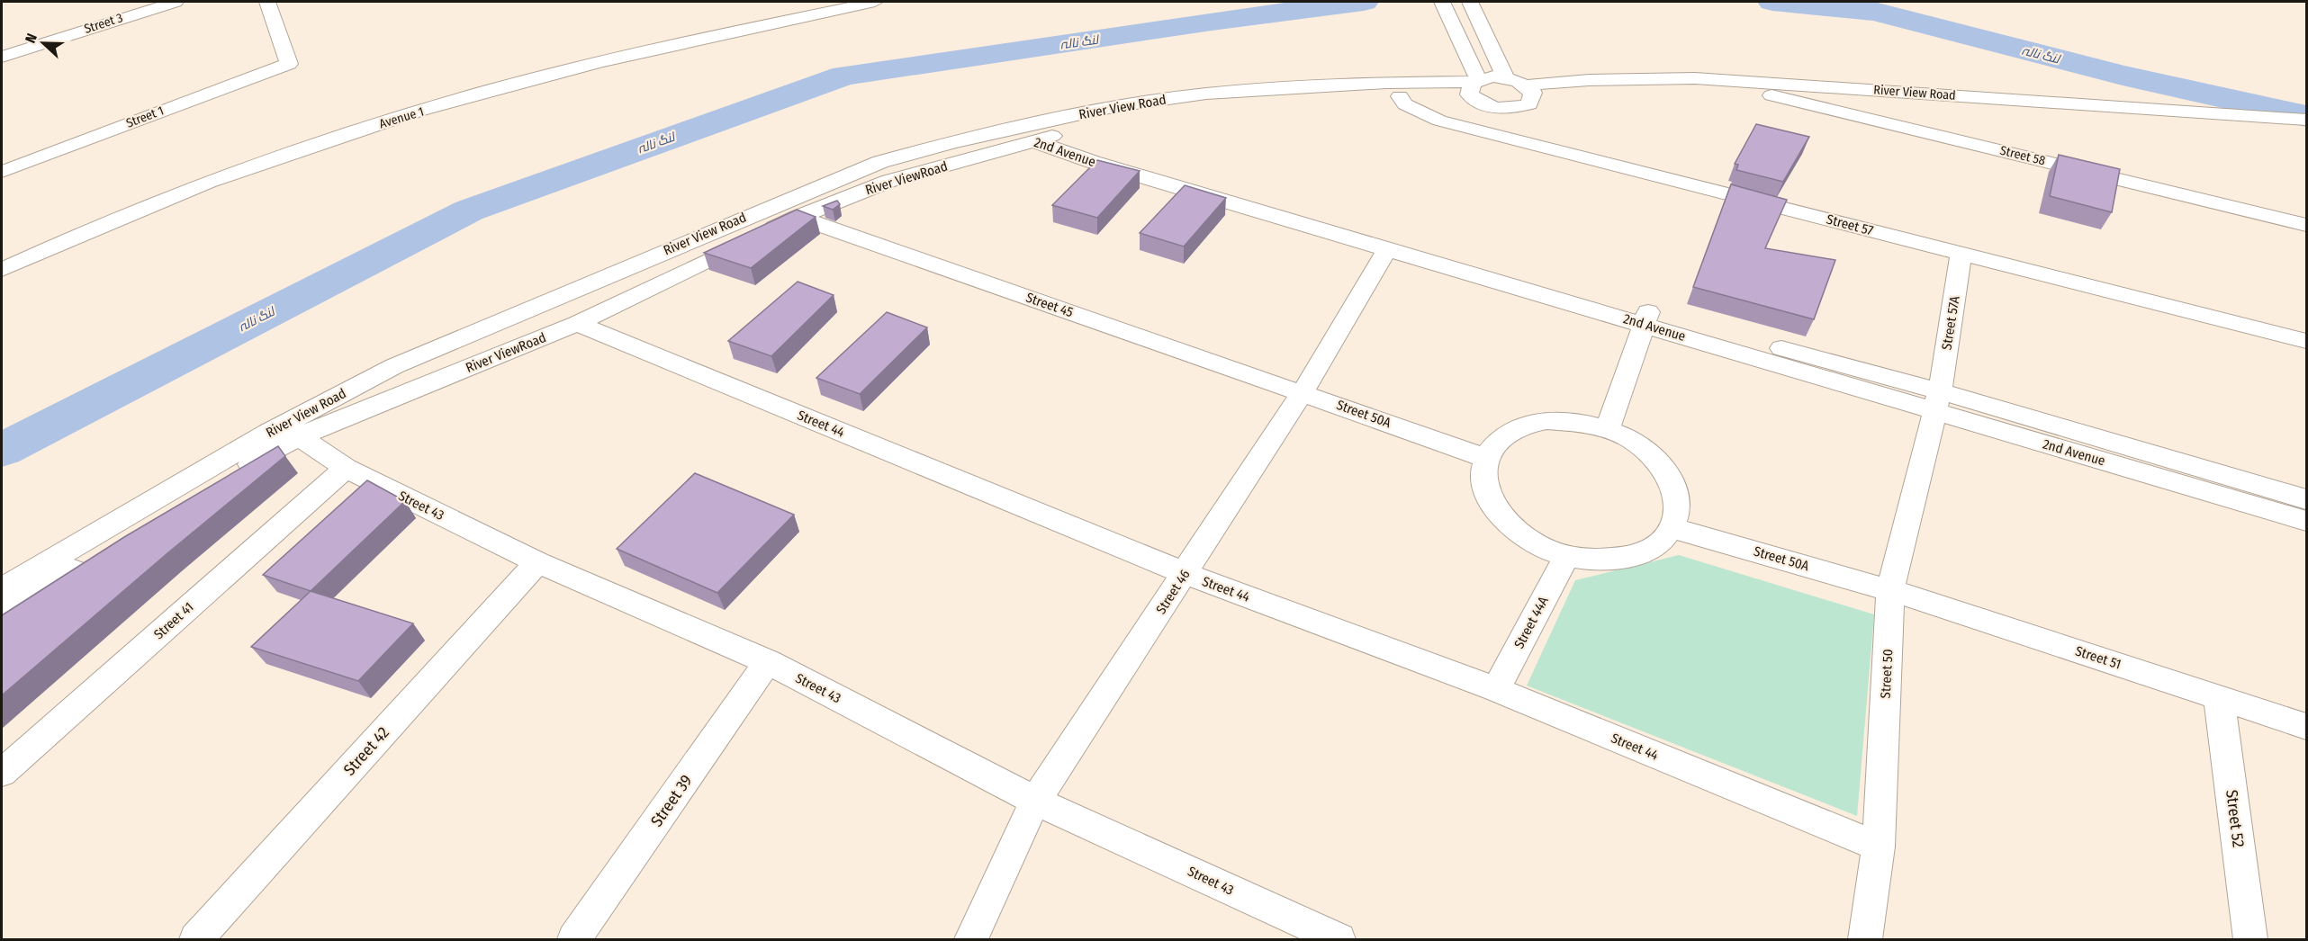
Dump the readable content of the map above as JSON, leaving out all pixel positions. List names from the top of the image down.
{
  "streets": {
    "street": [
      "Street 3",
      "River View Road",
      "Street 1",
      "Avenue 1",
      "2nd Avenue",
      "Street 58",
      "River ViewRoad",
      "Street 57",
      "Street 45",
      "Street 57A",
      "Street 50A",
      "Street 44",
      "Street 43",
      "Street 46",
      "Street 41",
      "Street 44A",
      "Street 51",
      "Street 50",
      "Street 42",
      "Street 39",
      "Street 52"
    ]
  },
  "crossings": [
    ["River View Road", "2nd Avenue"],
    ["River View Road", "Street 58"],
    ["River View Road", "River ViewRoad"],
    ["River View Road", "Street 57"],
    ["2nd Avenue", "River ViewRoad"],
    ["2nd Avenue", "Street 57A"],
    ["2nd Avenue", "Street 46"],
    ["2nd Avenue", "Street 50"],
    ["River ViewRoad", "Street 45"],
    ["River ViewRoad", "Street 44"],
    ["River ViewRoad", "Street 43"],
    ["Street 57", "Street 57A"],
    ["Street 45", "Street 50A"],
    ["Street 45", "Street 46"],
    ["Street 57A", "Street 50"],
    ["Street 50A", "Street 46"],
    ["Street 50A", "Street 44A"],
    ["Street 50A", "Street 51"],
    ["Street 50A", "Street 50"],
    ["Street 44", "Street 46"],
    ["Street 44", "Street 44A"],
    ["Street 44", "Street 50"],
    ["Street 43", "Street 46"],
    ["Street 43", "Street 41"],
    ["Street 43", "Street 42"],
    ["Street 43", "Street 39"],
    ["Street 51", "Street 50"],
    ["Street 51", "Street 52"]
  ],
  "water": ["لنگ نالہ"],
  "north": "left"
}
